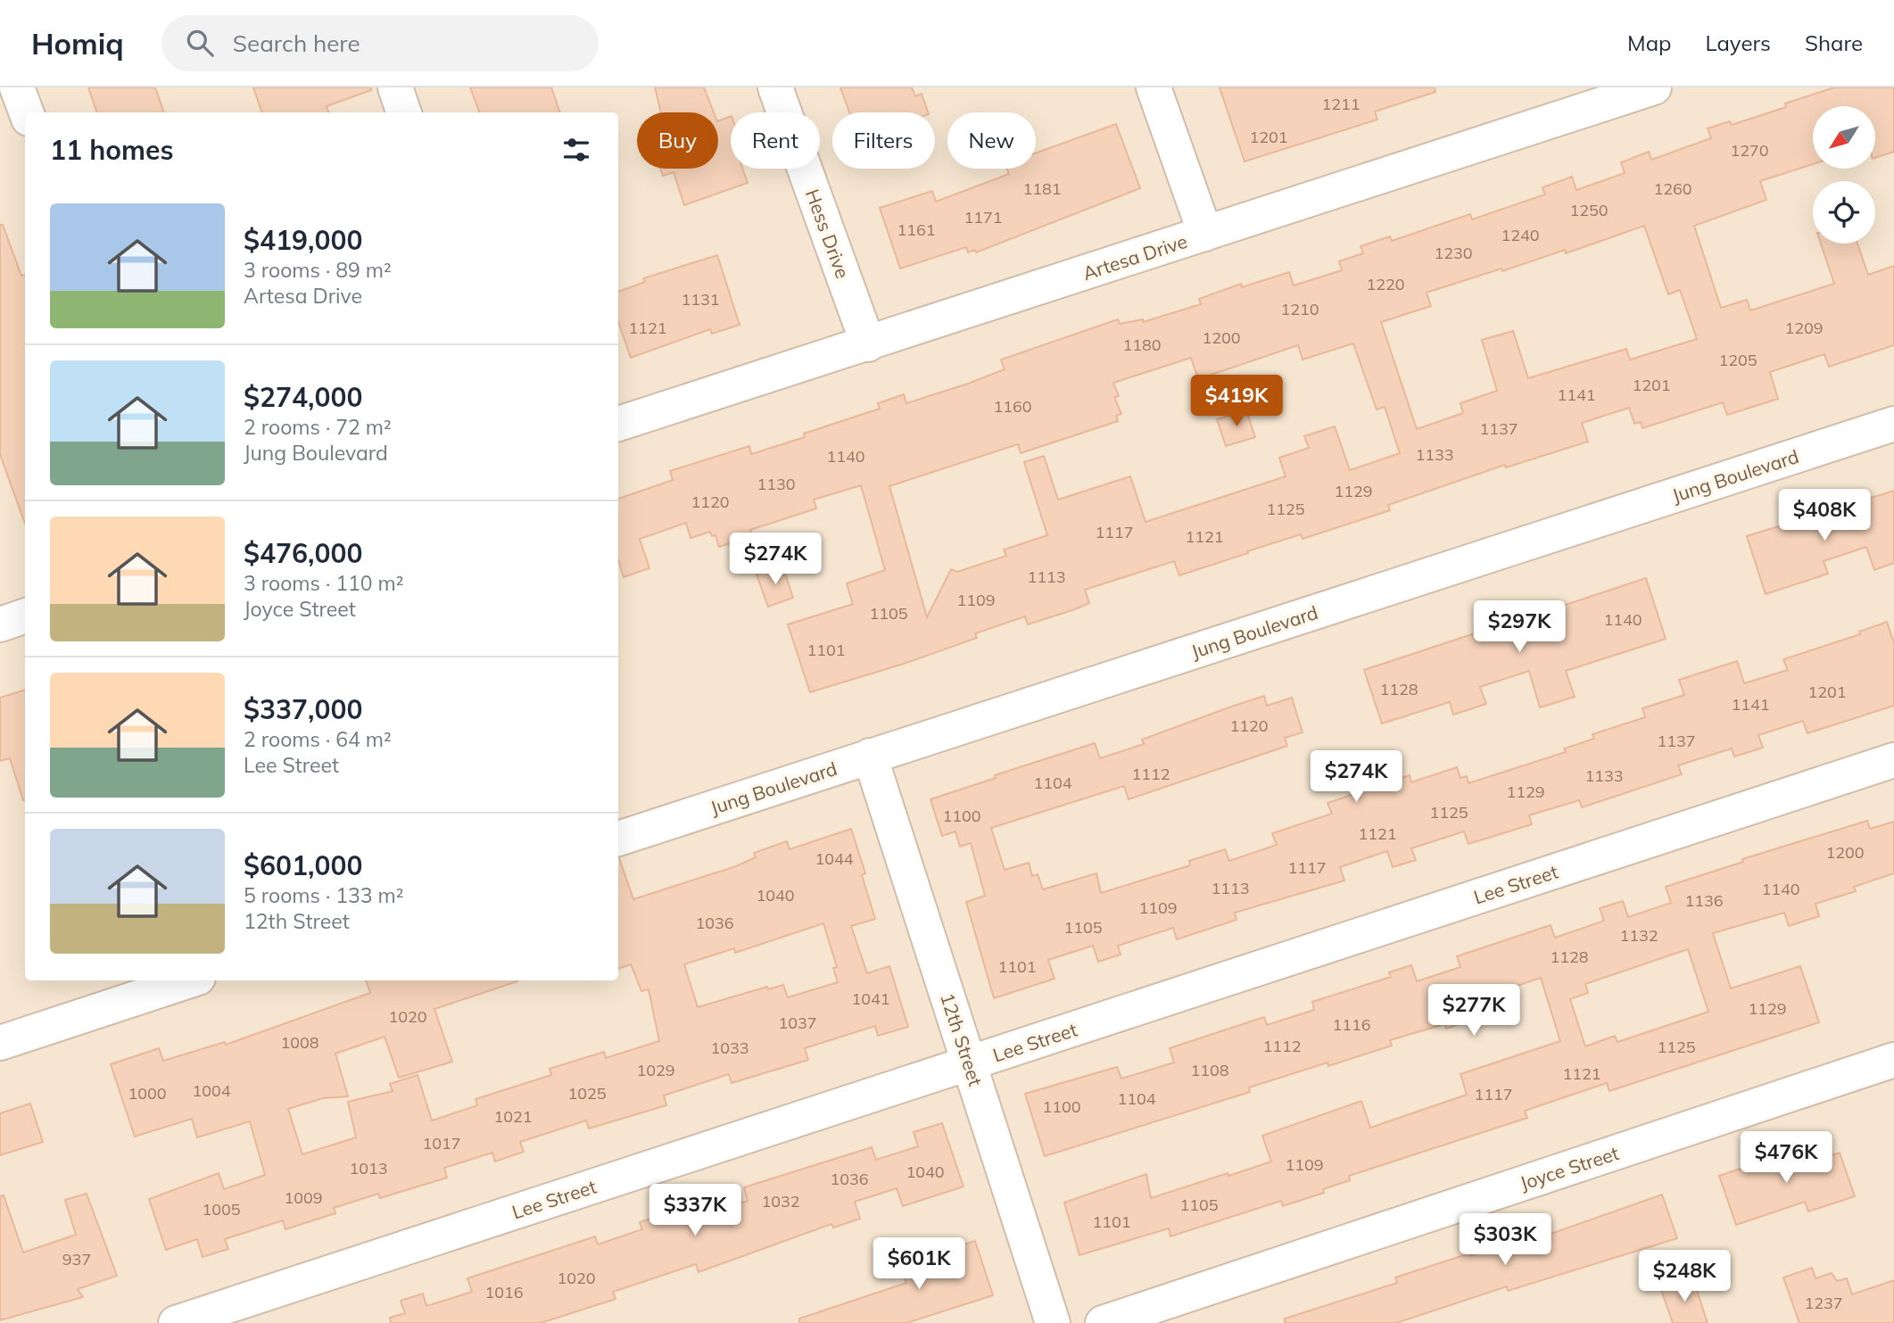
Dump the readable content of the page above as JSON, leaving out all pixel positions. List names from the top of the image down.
{
  "streets": {
    "street": [
      "Hess Drive",
      "Artesa Drive",
      "Jung Boulevard",
      "Lee Street",
      "12th Street",
      "Joyce Street"
    ]
  },
  "crossings": [
    ["Hess Drive", "Artesa Drive"],
    ["Jung Boulevard", "12th Street"],
    ["Lee Street", "12th Street"]
  ],
  "house_numbers": [
    "1211",
    "1201",
    "1270",
    "1181",
    "1260",
    "1250",
    "1171",
    "1161",
    "1240",
    "1230",
    "1220",
    "1131",
    "1210",
    "1121",
    "1209",
    "1200",
    "1180",
    "1205",
    "1201",
    "1141",
    "1160",
    "1137",
    "1133",
    "1140",
    "1130",
    "1129",
    "1120",
    "1125",
    "1117",
    "1121",
    "1113",
    "1109",
    "1105",
    "1140",
    "1101",
    "1128",
    "1201",
    "1141",
    "1120",
    "1137",
    "1112",
    "1133",
    "1104",
    "1129",
    "1125",
    "1100",
    "1121",
    "1200",
    "1044",
    "1117",
    "1113",
    "1140",
    "1040",
    "1136",
    "1109",
    "1036",
    "1105",
    "1132",
    "1128",
    "1101",
    "1041",
    "1129",
    "1020",
    "1037",
    "1116",
    "1008",
    "1112",
    "1125",
    "1033",
    "1029",
    "1108",
    "1121",
    "1004",
    "1000",
    "1025",
    "1117",
    "1104",
    "1100",
    "1021",
    "1017",
    "1109",
    "1013",
    "1040",
    "1036",
    "1009",
    "1032",
    "1105",
    "1005",
    "1101",
    "937",
    "1020",
    "1016",
    "1237"
  ],
  "north": "bottom left",
  "page": {
    "header": "Homiq",
    "search": "Search here",
    "nav": ["Map", "Layers", "Share"],
    "chip": [
      "Buy",
      "Rent",
      "Filters",
      "New"
    ],
    "heading": "11 homes",
    "list": [
      {
        "name": "$419,000",
        "note": "3 rooms · 89 m² · Artesa Drive"
      },
      {
        "name": "$274,000",
        "note": "2 rooms · 72 m² · Jung Boulevard"
      },
      {
        "name": "$476,000",
        "note": "3 rooms · 110 m² · Joyce Street"
      },
      {
        "name": "$337,000",
        "note": "2 rooms · 64 m² · Lee Street"
      },
      {
        "name": "$601,000",
        "note": "5 rooms · 133 m² · 12th Street"
      }
    ],
    "price": [
      "$419K",
      "$408K",
      "$274K",
      "$297K",
      "$274K",
      "$277K",
      "$476K",
      "$337K",
      "$303K",
      "$601K",
      "$248K"
    ]
  }
}
